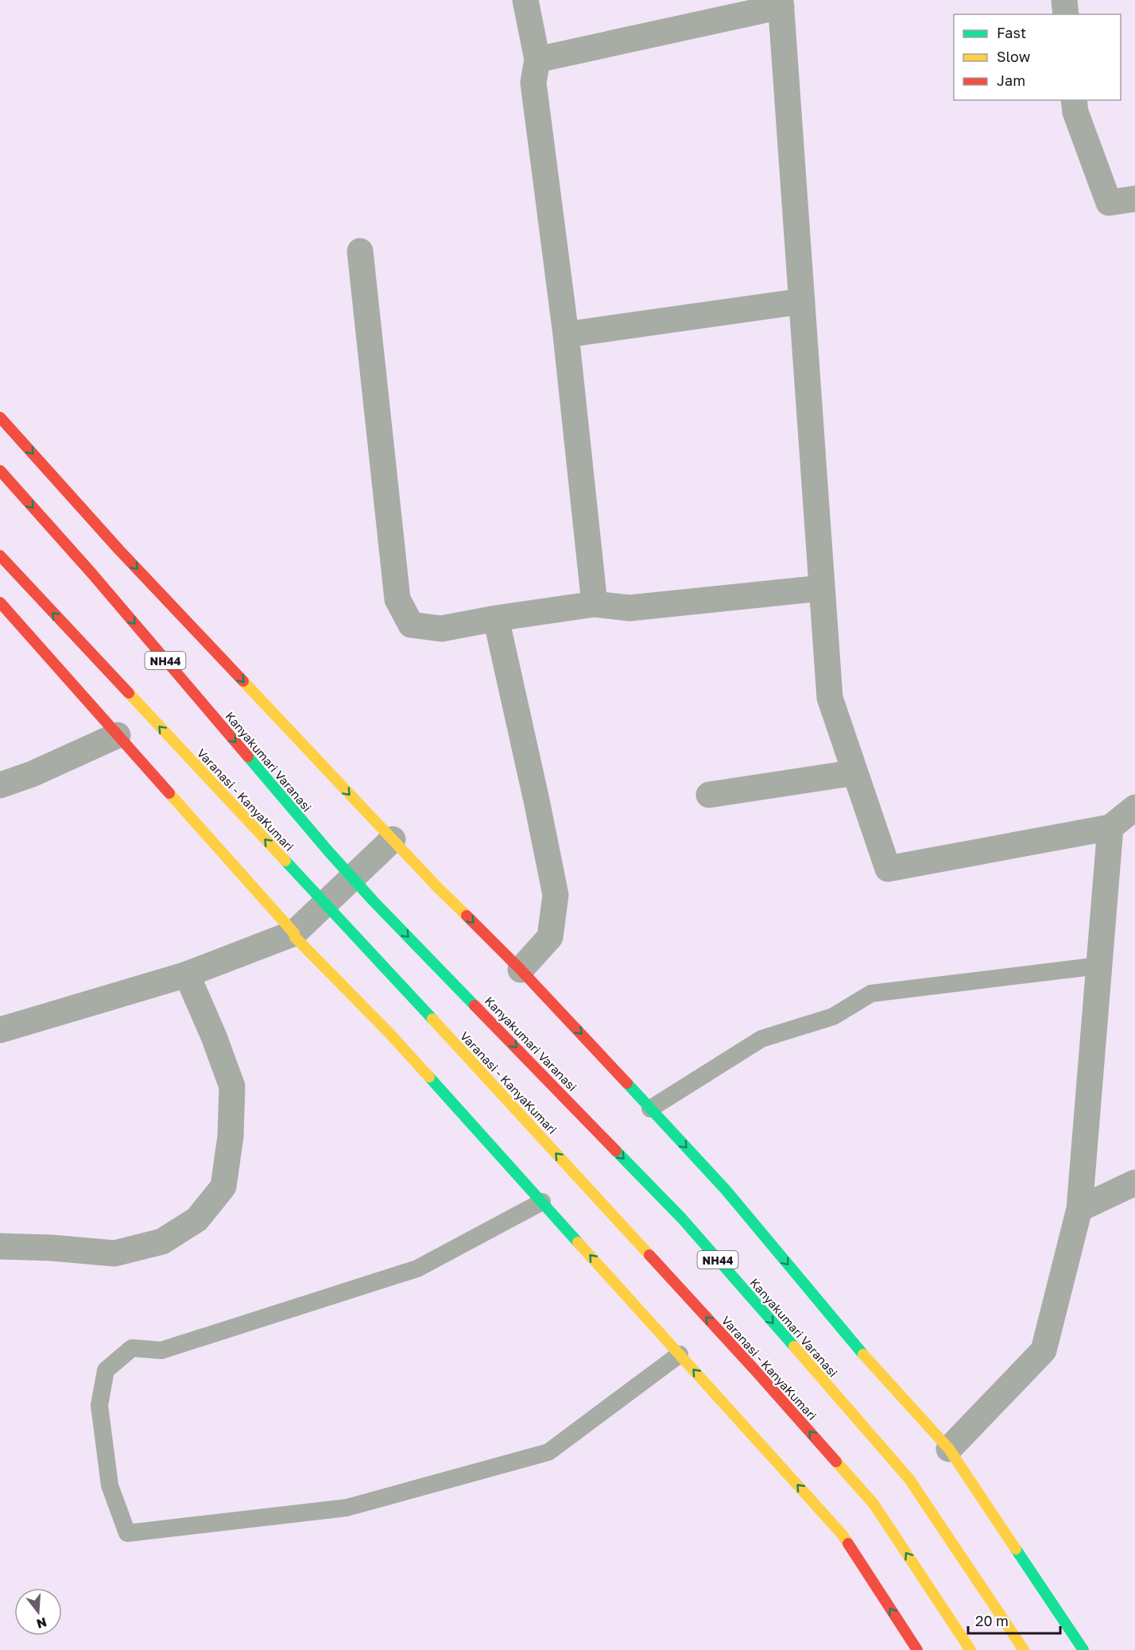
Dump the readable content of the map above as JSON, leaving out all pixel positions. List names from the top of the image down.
{
  "streets": {
    "main road": ["NH44", "Kanyakumari Varanasi", "Varanasi - KanyaKumari"]
  },
  "legend": ["Fast", "Slow", "Jam"],
  "scale_bar": "20 m",
  "north": "bottom"
}
